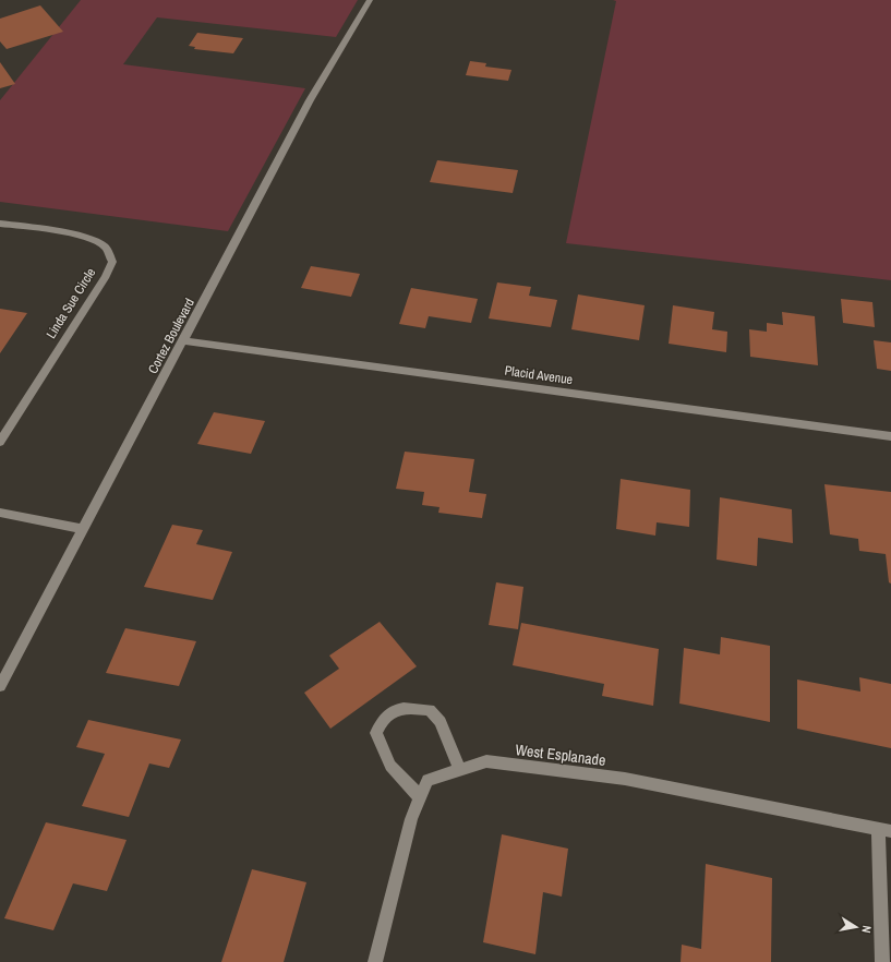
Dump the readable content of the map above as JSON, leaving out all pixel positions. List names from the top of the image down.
{
  "streets": {
    "street": [
      "Linda Sue Circle",
      "Cortez Boulevard",
      "Placid Avenue",
      "West Esplanade"
    ]
  },
  "crossings": [
    ["Cortez Boulevard", "Placid Avenue"]
  ],
  "north": "right"
}
